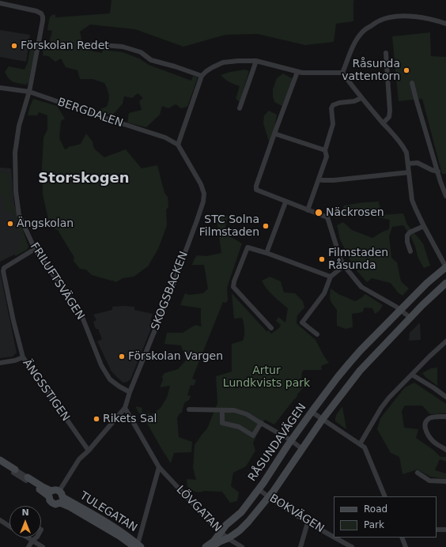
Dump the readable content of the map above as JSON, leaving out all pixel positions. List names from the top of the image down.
{
  "streets": {
    "street": [
      "BERGDALEN",
      "FRILUFTSVÄGEN",
      "SKOGSBACKEN",
      "ÄNGSSTIGEN",
      "RÅSUNDAVÄGEN",
      "LÖVGATAN",
      "TULEGATAN",
      "BOKVÄGEN"
    ]
  },
  "crossings": [
    ["BERGDALEN", "FRILUFTSVÄGEN"],
    ["BERGDALEN", "SKOGSBACKEN"],
    ["FRILUFTSVÄGEN", "SKOGSBACKEN"],
    ["FRILUFTSVÄGEN", "ÄNGSSTIGEN"],
    ["SKOGSBACKEN", "ÄNGSSTIGEN"],
    ["SKOGSBACKEN", "TULEGATAN"],
    ["RÅSUNDAVÄGEN", "LÖVGATAN"],
    ["RÅSUNDAVÄGEN", "BOKVÄGEN"]
  ],
  "districts": ["Storskogen"],
  "parks": ["Artur Lundkvists park"],
  "places": [
    "Förskolan Redet",
    "Råsunda vattentorn",
    "Näckrosen",
    "Ängskolan",
    "STC Solna Filmstaden",
    "Filmstaden Råsunda",
    "Förskolan Vargen",
    "Rikets Sal"
  ],
  "legend": ["Road", "Park"],
  "north": "top"
}
